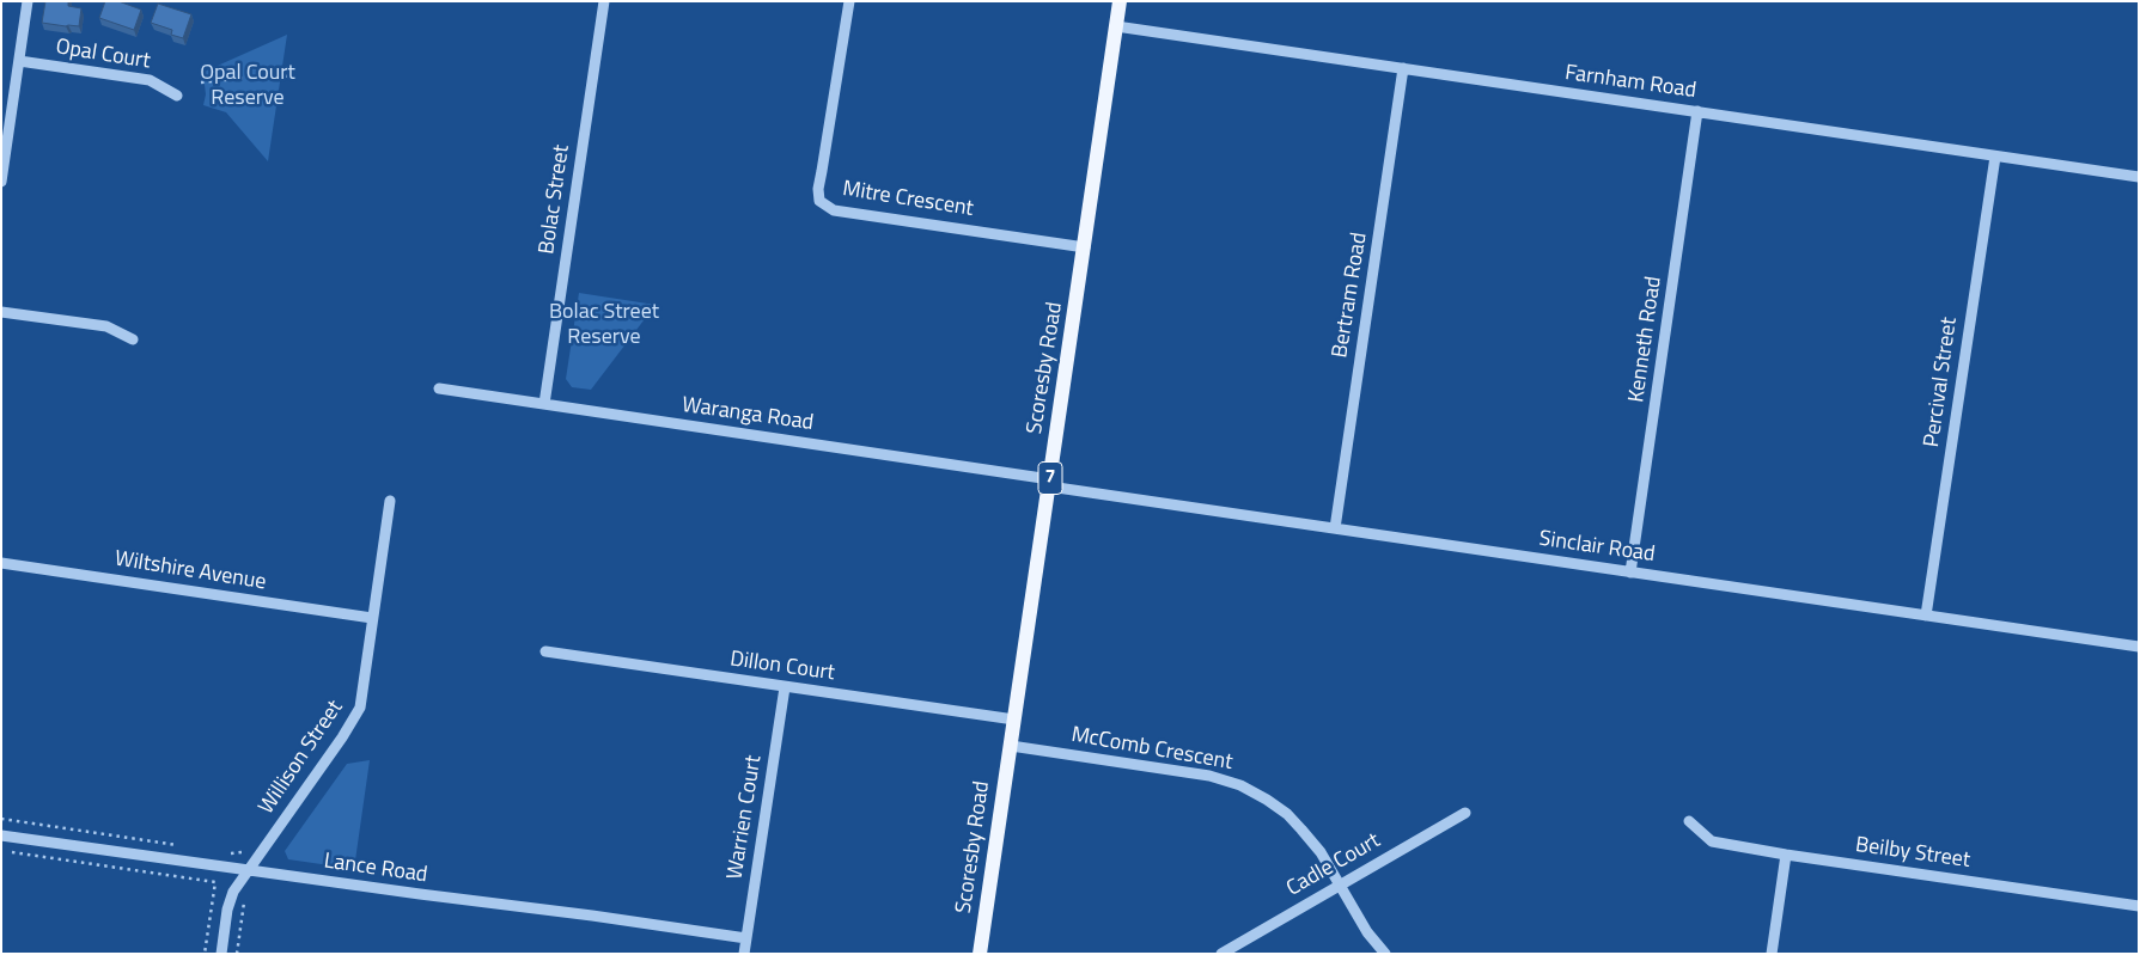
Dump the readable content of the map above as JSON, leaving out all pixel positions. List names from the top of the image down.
{
  "streets": {
    "main road": ["Scoresby Road", "7"],
    "street": [
      "Opal Court",
      "Farnham Road",
      "Bolac Street",
      "Mitre Crescent",
      "Bertram Road",
      "Kenneth Road",
      "Percival Street",
      "Waranga Road",
      "Sinclair Road",
      "Wiltshire Avenue",
      "Dillon Court",
      "McComb Crescent",
      "Willison Street",
      "Warrien Court",
      "Beilby Street",
      "Cadle Court",
      "Lance Road"
    ]
  },
  "crossings": [
    ["Farnham Road", "Bertram Road"],
    ["Farnham Road", "Kenneth Road"],
    ["Farnham Road", "Scoresby Road"],
    ["Farnham Road", "Percival Street"],
    ["Bolac Street", "Waranga Road"],
    ["Mitre Crescent", "Scoresby Road"],
    ["Bertram Road", "Sinclair Road"],
    ["Kenneth Road", "Sinclair Road"],
    ["Scoresby Road", "Waranga Road"],
    ["Scoresby Road", "Sinclair Road"],
    ["Scoresby Road", "Dillon Court"],
    ["Scoresby Road", "McComb Crescent"],
    ["Percival Street", "Sinclair Road"],
    ["Waranga Road", "Sinclair Road"],
    ["Wiltshire Avenue", "Willison Street"],
    ["Dillon Court", "Warrien Court"],
    ["McComb Crescent", "Cadle Court"],
    ["Willison Street", "Lance Road"],
    ["Warrien Court", "Lance Road"]
  ],
  "parks": ["Opal Court Reserve", "Bolac Street Reserve"]
}
